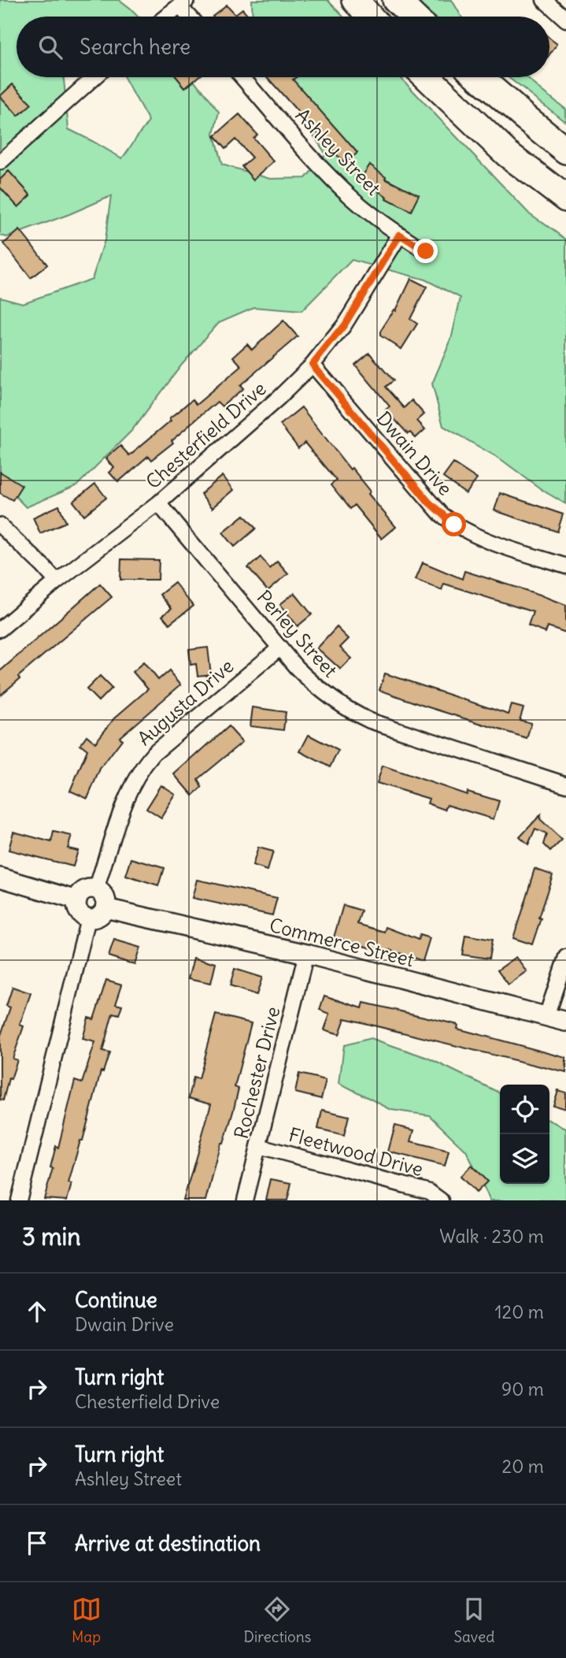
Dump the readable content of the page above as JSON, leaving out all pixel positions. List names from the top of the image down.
{
  "streets": {
    "street": [
      "Ashley Street",
      "Chesterfield Drive",
      "Dwain Drive",
      "Perley Street",
      "Augusta Drive",
      "Commerce Street",
      "Rochester Drive",
      "Fleetwood Drive"
    ]
  },
  "crossings": [
    ["Ashley Street", "Chesterfield Drive"],
    ["Chesterfield Drive", "Dwain Drive"],
    ["Chesterfield Drive", "Perley Street"],
    ["Perley Street", "Augusta Drive"],
    ["Augusta Drive", "Commerce Street"],
    ["Commerce Street", "Rochester Drive"],
    ["Rochester Drive", "Fleetwood Drive"]
  ],
  "page": {
    "search": "Search here",
    "heading": ["3 min", "Walk · 230 m"],
    "list": [
      ["Continue", "Dwain Drive", "120 m"],
      ["Turn right", "Chesterfield Drive", "90 m"],
      ["Turn right", "Ashley Street", "20 m"],
      "Arrive at destination"
    ],
    "nav": ["Map", "Directions", "Saved"]
  }
}
